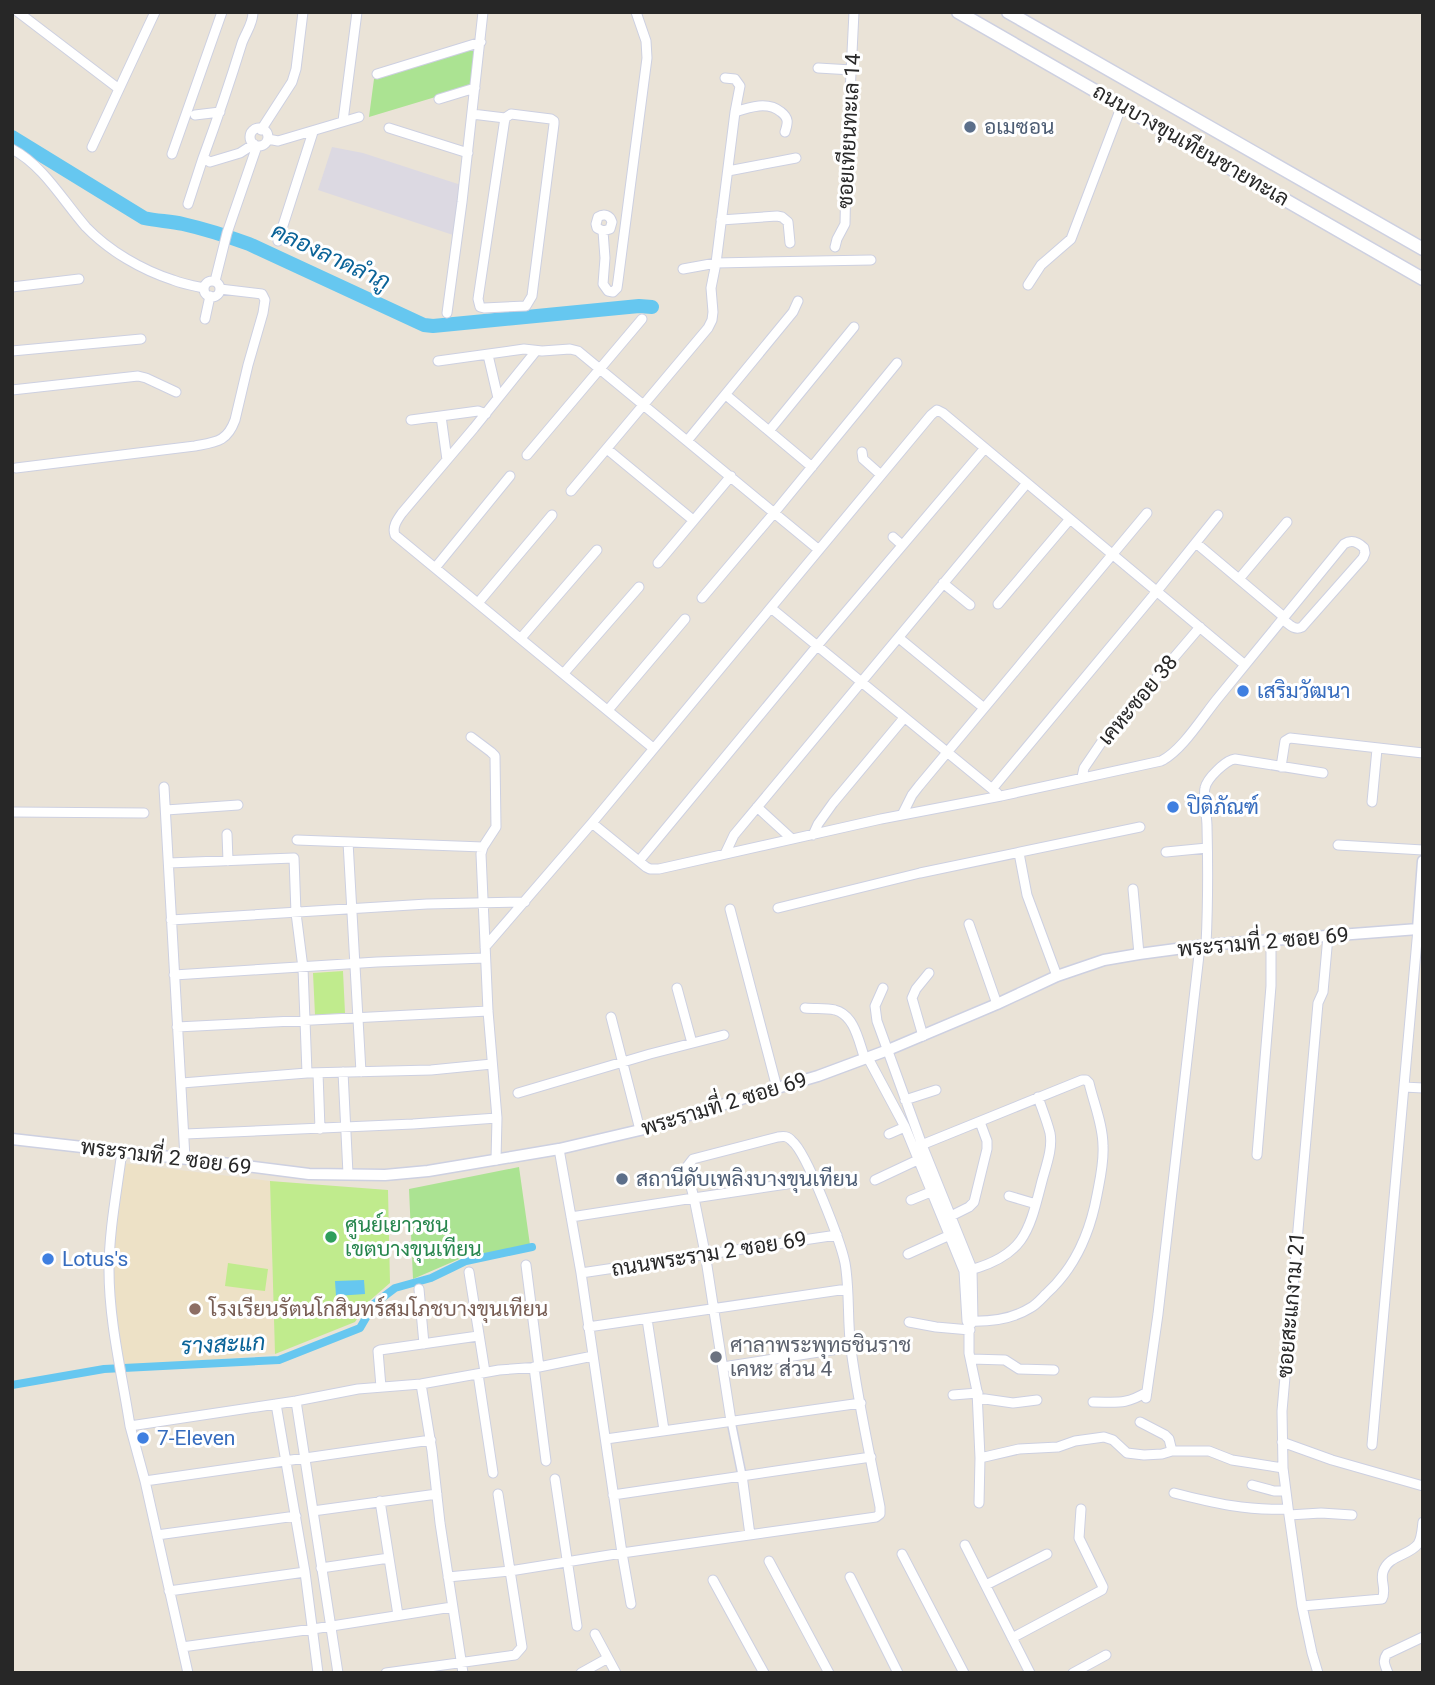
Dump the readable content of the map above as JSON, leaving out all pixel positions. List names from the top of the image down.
{
  "streets": {
    "main road": ["ถนนบางขุนเทียนชายทะเล"],
    "street": [
      "ซอยเทียนทะเล 14",
      "เคหะซอย 38",
      "พระรามที่ 2 ซอย 69",
      "ถนนพระราม 2 ซอย 69",
      "ซอยสะแกงาม 21"
    ]
  },
  "crossings": [
    ["พระรามที่ 2 ซอย 69", "ถนนพระราม 2 ซอย 69"],
    ["พระรามที่ 2 ซอย 69", "ซอยสะแกงาม 21"]
  ],
  "water": ["คลองลาดลำภู", "รางสะแก"],
  "places": [
    "อเมซอน",
    "เสริมวัฒนา",
    "ปิติภัณฑ์",
    "สถานีดับเพลิงบางขุนเทียน",
    "ศูนย์เยาวชน เขตบางขุนเทียน",
    "Lotus's",
    "โรงเรียนรัตนโกสินทร์สมโภชบางขุนเทียน",
    "ศาลาพระพุทธชินราช เคหะ ส่วน 4",
    "7-Eleven"
  ]
}
